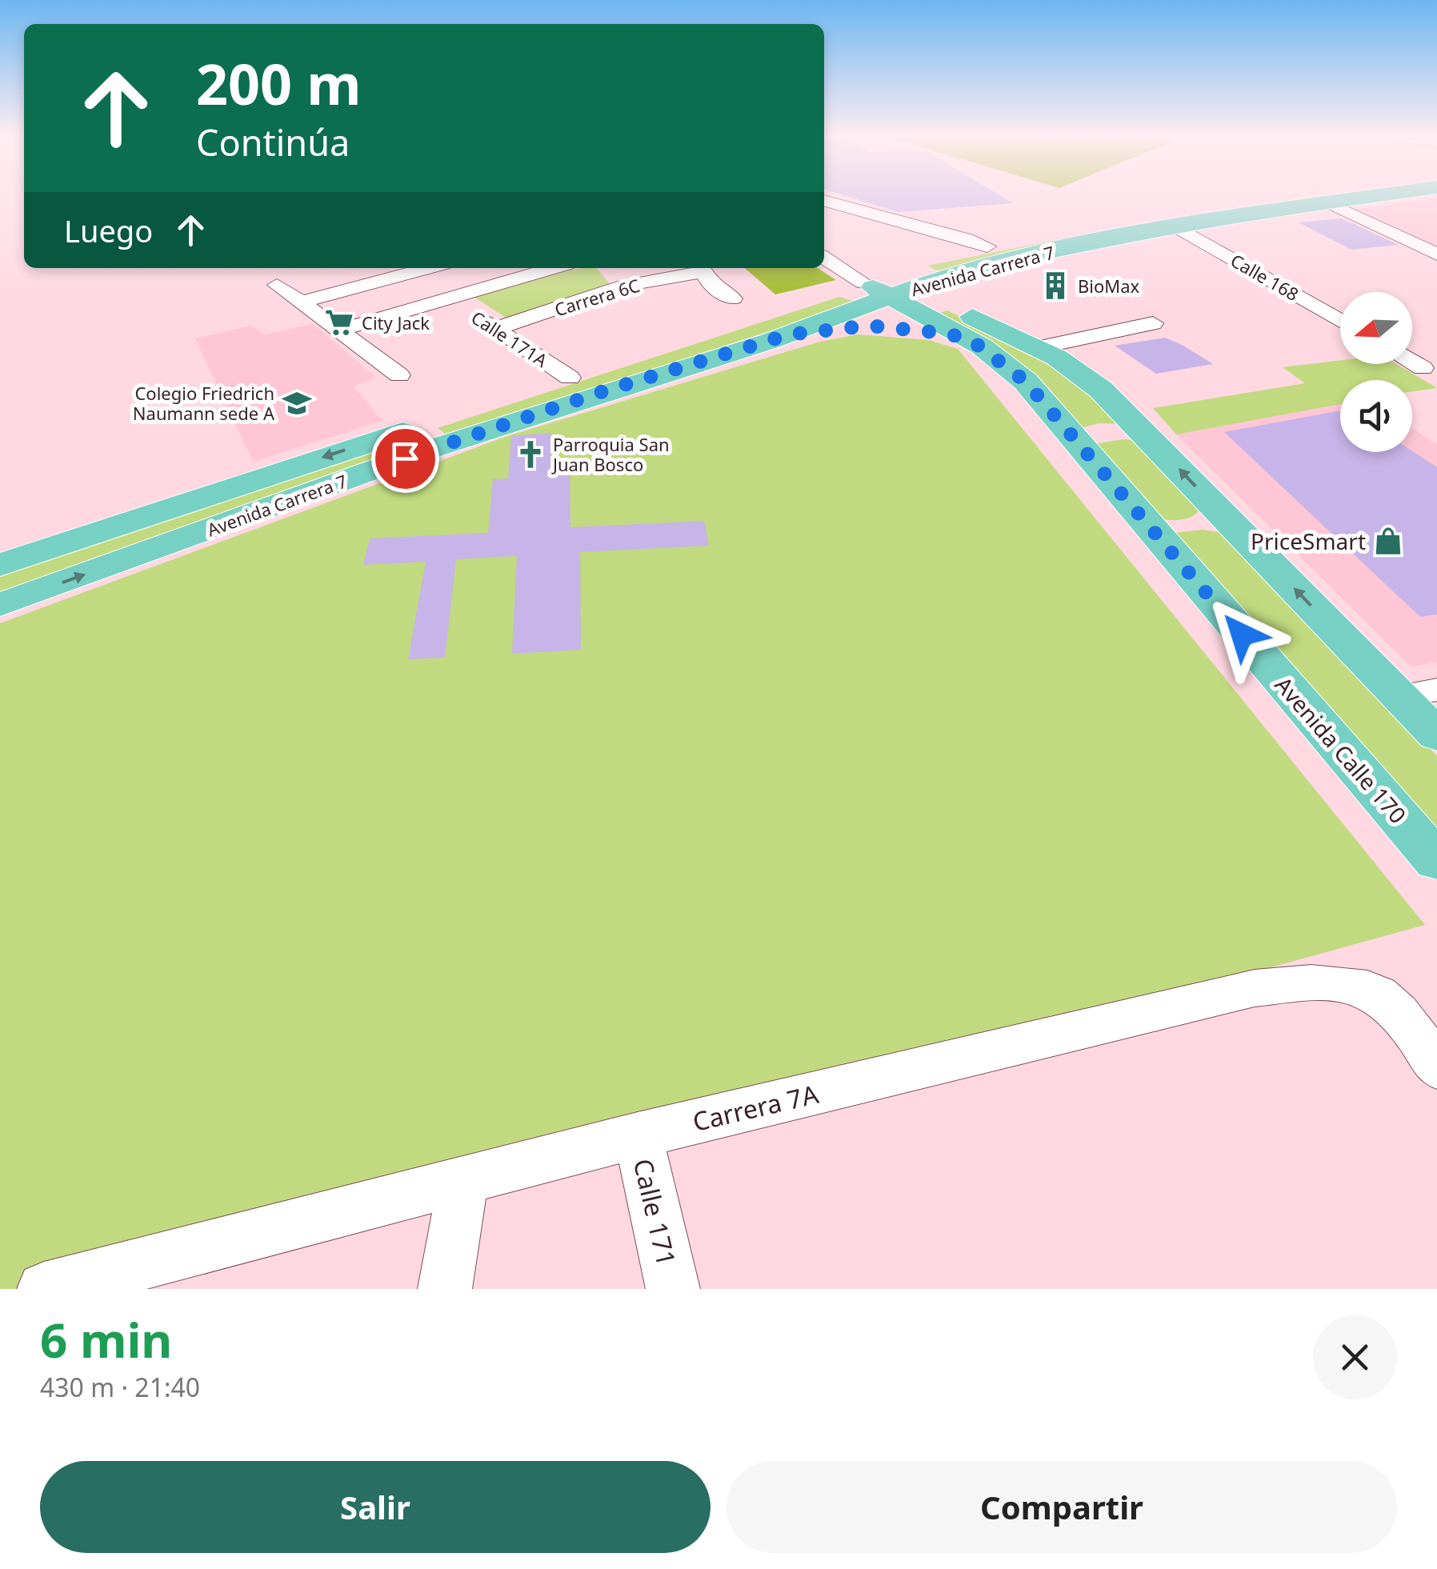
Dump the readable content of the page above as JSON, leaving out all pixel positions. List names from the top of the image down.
{
  "streets": {
    "main road": ["Avenida Carrera 7", "Avenida Calle 170"],
    "street": [
      "Calle 168",
      "Carrera 6C",
      "Calle 171A",
      "Carrera 7A",
      "Calle 171"
    ]
  },
  "crossings": [
    ["Avenida Carrera 7", "Calle 168"],
    ["Avenida Carrera 7", "Calle 171A"],
    ["Avenida Carrera 7", "Avenida Calle 170"],
    ["Carrera 6C", "Calle 171A"],
    ["Carrera 7A", "Calle 171"]
  ],
  "places": {
    "building": ["BioMax"],
    "supermarket": ["City Jack"],
    "school or university": ["Colegio Friedrich Naumann sede A"],
    "church": ["Parroquia San Juan Bosco"],
    "shop": ["PriceSmart"]
  },
  "north": "left",
  "page": {
    "turn": ["200 m", "Continúa"],
    "then": "Luego",
    "heading": ["6 min", "430 m · 21:40"],
    "buttons": ["Salir", "Compartir"]
  }
}
